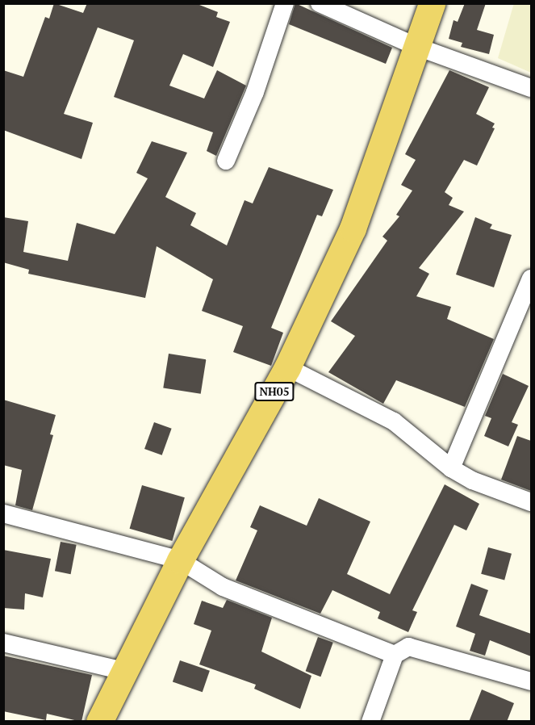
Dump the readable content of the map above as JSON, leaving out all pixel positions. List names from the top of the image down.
{
  "streets": {
    "main road": ["NH05"]
  }
}
